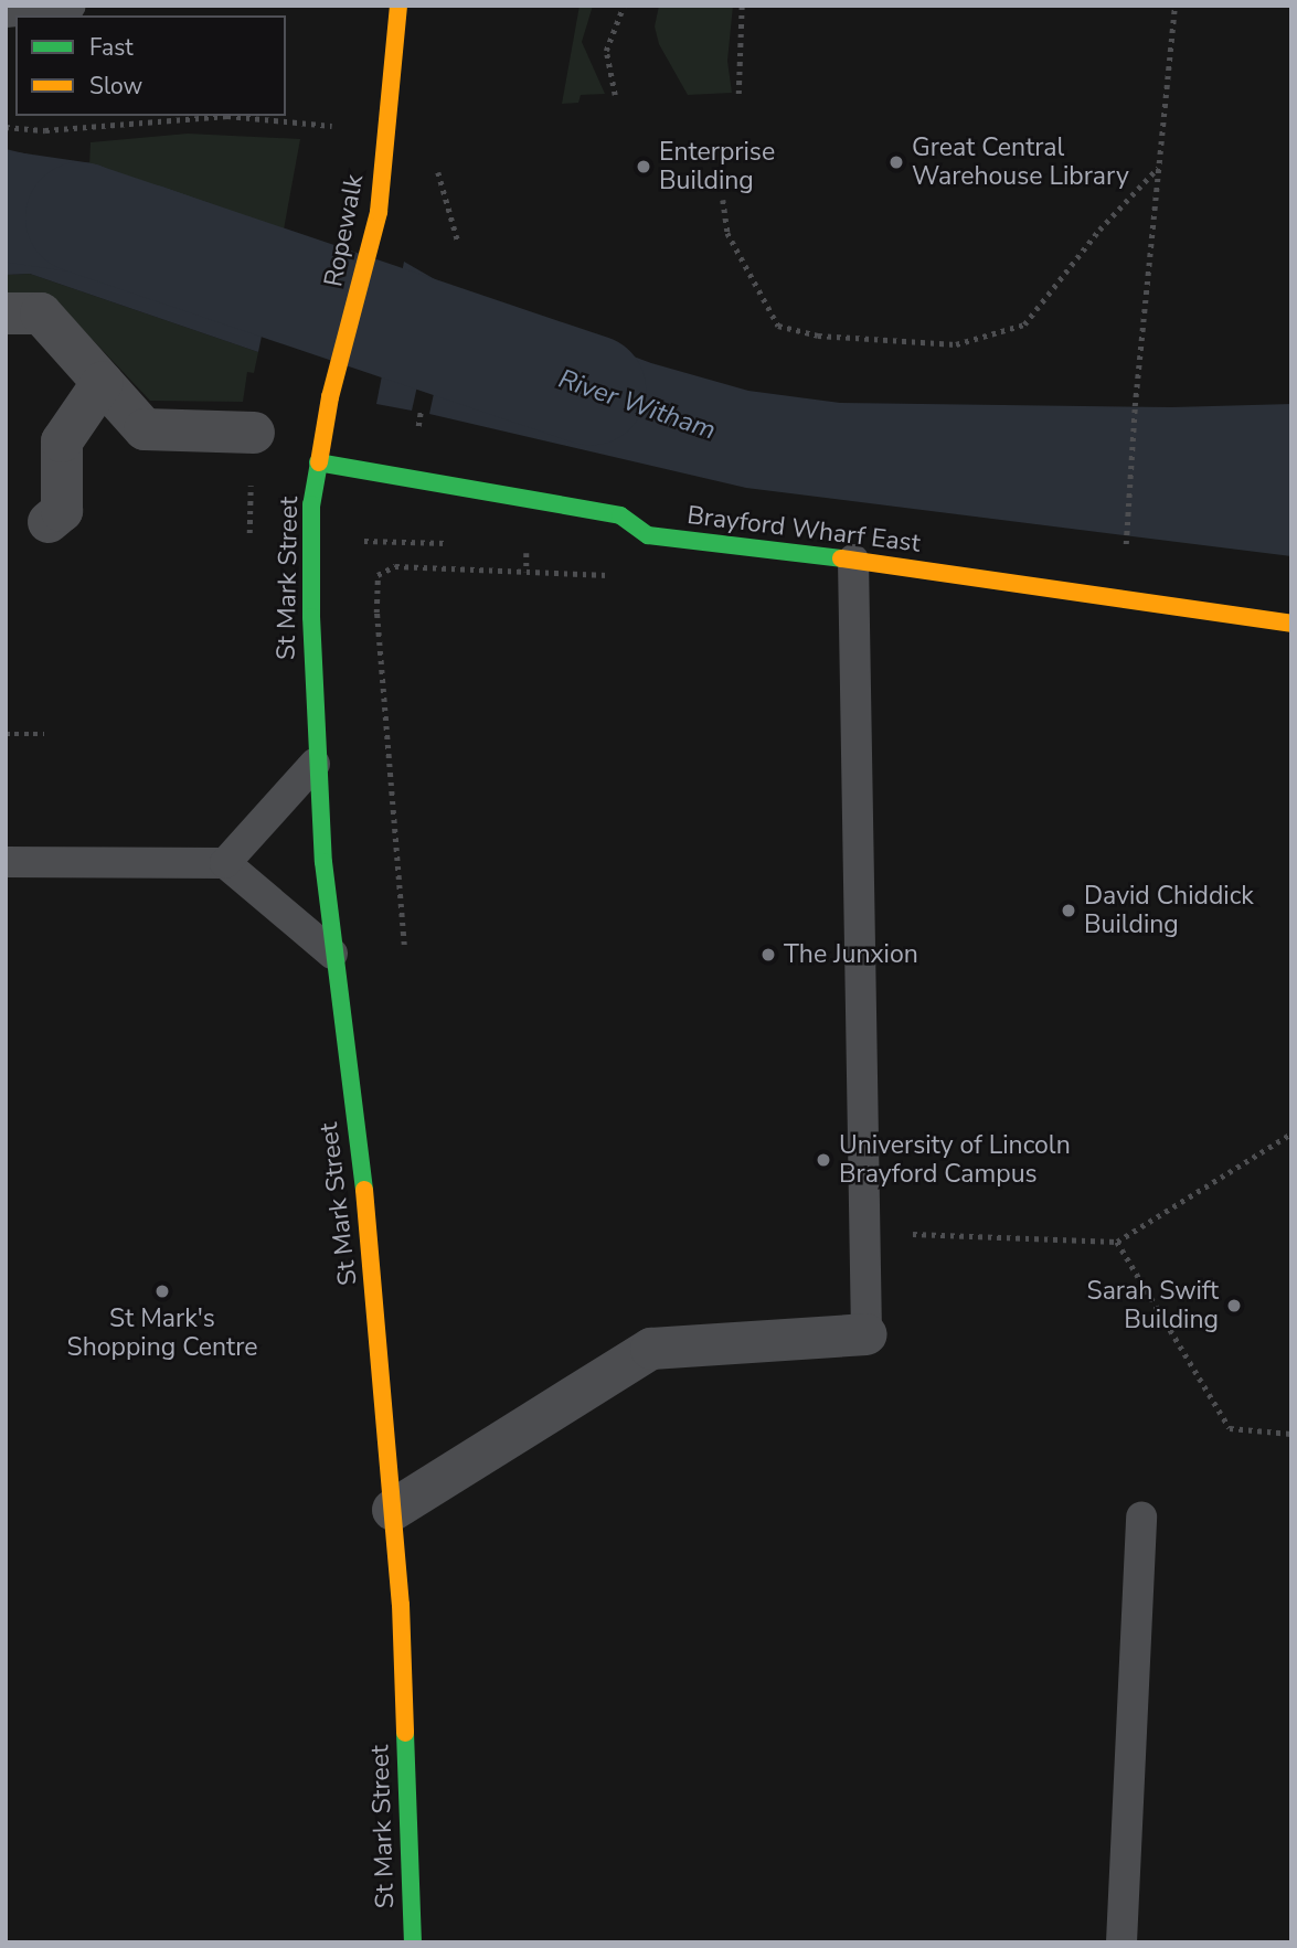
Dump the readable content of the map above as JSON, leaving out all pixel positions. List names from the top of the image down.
{
  "streets": {
    "main road": ["Ropewalk", "Brayford Wharf East", "St Mark Street"]
  },
  "crossings": [
    ["Ropewalk", "Brayford Wharf East"],
    ["Ropewalk", "St Mark Street"],
    ["Brayford Wharf East", "St Mark Street"]
  ],
  "water": ["River Witham"],
  "places": [
    "Great Central Warehouse Library",
    "Enterprise Building",
    "David Chiddick Building",
    "The Junxion",
    "University of Lincoln Brayford Campus",
    "St Mark's Shopping Centre",
    "Sarah Swift Building"
  ],
  "legend": ["Fast", "Slow"]
}
